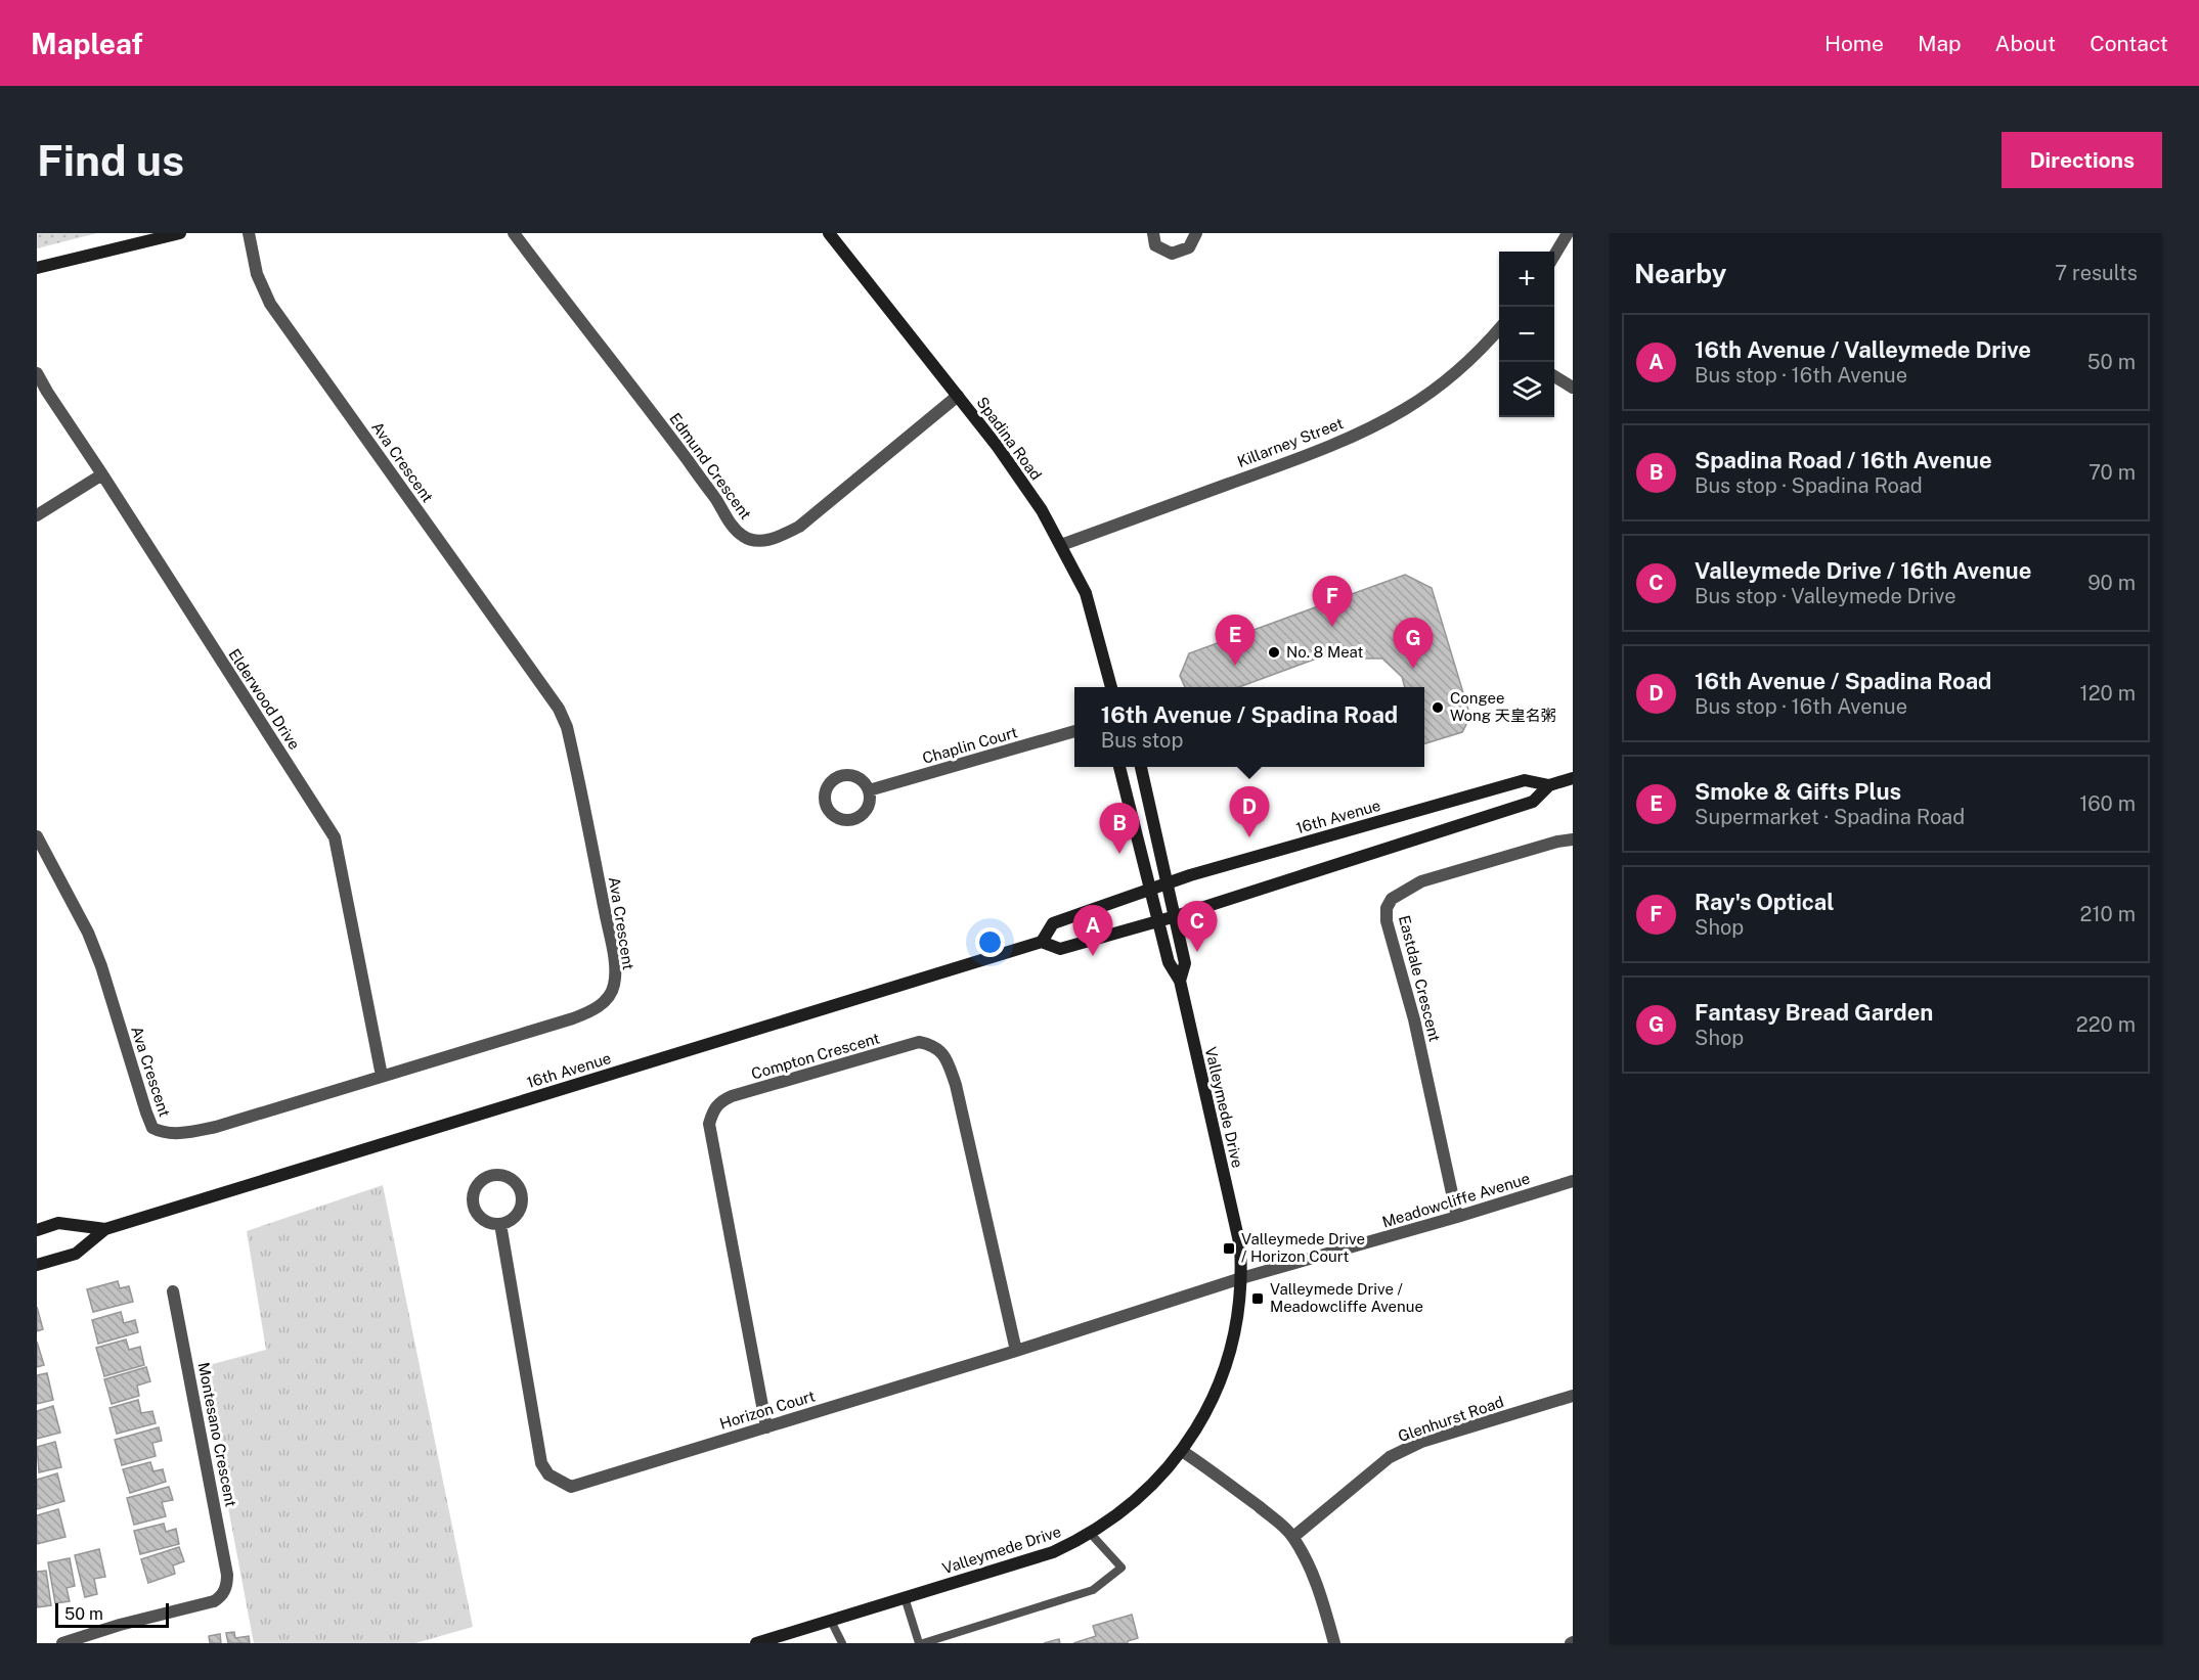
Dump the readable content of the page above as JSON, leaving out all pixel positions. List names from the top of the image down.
{
  "streets": {
    "main road": ["Spadina Road", "16th Avenue", "Valleymede Drive"],
    "street": [
      "Killarney Street",
      "Ava Crescent",
      "Edmund Crescent",
      "Elderwood Drive",
      "Chaplin Court",
      "Eastdale Crescent",
      "Compton Crescent",
      "Meadowcliffe Avenue",
      "Horizon Court",
      "Glenhurst Road",
      "Montesano Crescent"
    ]
  },
  "crossings": [
    ["Spadina Road", "Killarney Street"],
    ["Spadina Road", "Edmund Crescent"],
    ["Ava Crescent", "Elderwood Drive"],
    ["16th Avenue", "Valleymede Drive"],
    ["Eastdale Crescent", "Meadowcliffe Avenue"],
    ["Compton Crescent", "Horizon Court"],
    ["Valleymede Drive", "Meadowcliffe Avenue"],
    ["Valleymede Drive", "Horizon Court"],
    ["Meadowcliffe Avenue", "Horizon Court"]
  ],
  "places": {
    "other": ["No. 8 Meat", "Congee Wong 天皇名粥"],
    "transit": ["Valleymede Drive / Horizon Court", "Valleymede Drive / Meadowcliffe Avenue"]
  },
  "scale_bar": "50 m",
  "page": {
    "header": "Mapleaf",
    "nav": [
      "Home",
      "Map",
      "About",
      "Contact"
    ],
    "buttons": "Directions",
    "title": "Find us",
    "heading": ["Nearby", "7 results"],
    "map_buttons": ["+", "−"],
    "list": [
      {
        "mark": "A",
        "name": "16th Avenue / Valleymede Drive",
        "note": "Bus stop · 16th Avenue",
        "value": "50 m"
      },
      {
        "mark": "B",
        "name": "Spadina Road / 16th Avenue",
        "note": "Bus stop · Spadina Road",
        "value": "70 m"
      },
      {
        "mark": "C",
        "name": "Valleymede Drive / 16th Avenue",
        "note": "Bus stop · Valleymede Drive",
        "value": "90 m"
      },
      {
        "mark": "D",
        "name": "16th Avenue / Spadina Road",
        "note": "Bus stop · 16th Avenue",
        "value": "120 m"
      },
      {
        "mark": "E",
        "name": "Smoke & Gifts Plus",
        "note": "Supermarket · Spadina Road",
        "value": "160 m"
      },
      {
        "mark": "F",
        "name": "Ray's Optical",
        "note": "Shop",
        "value": "210 m"
      },
      {
        "mark": "G",
        "name": "Fantasy Bread Garden",
        "note": "Shop",
        "value": "220 m"
      }
    ],
    "pins": [
      "F",
      "E",
      "G",
      "D",
      "B",
      "C",
      "A"
    ],
    "popup": ["16th Avenue / Spadina Road", "Bus stop"],
    "scale": "50 m"
  }
}
